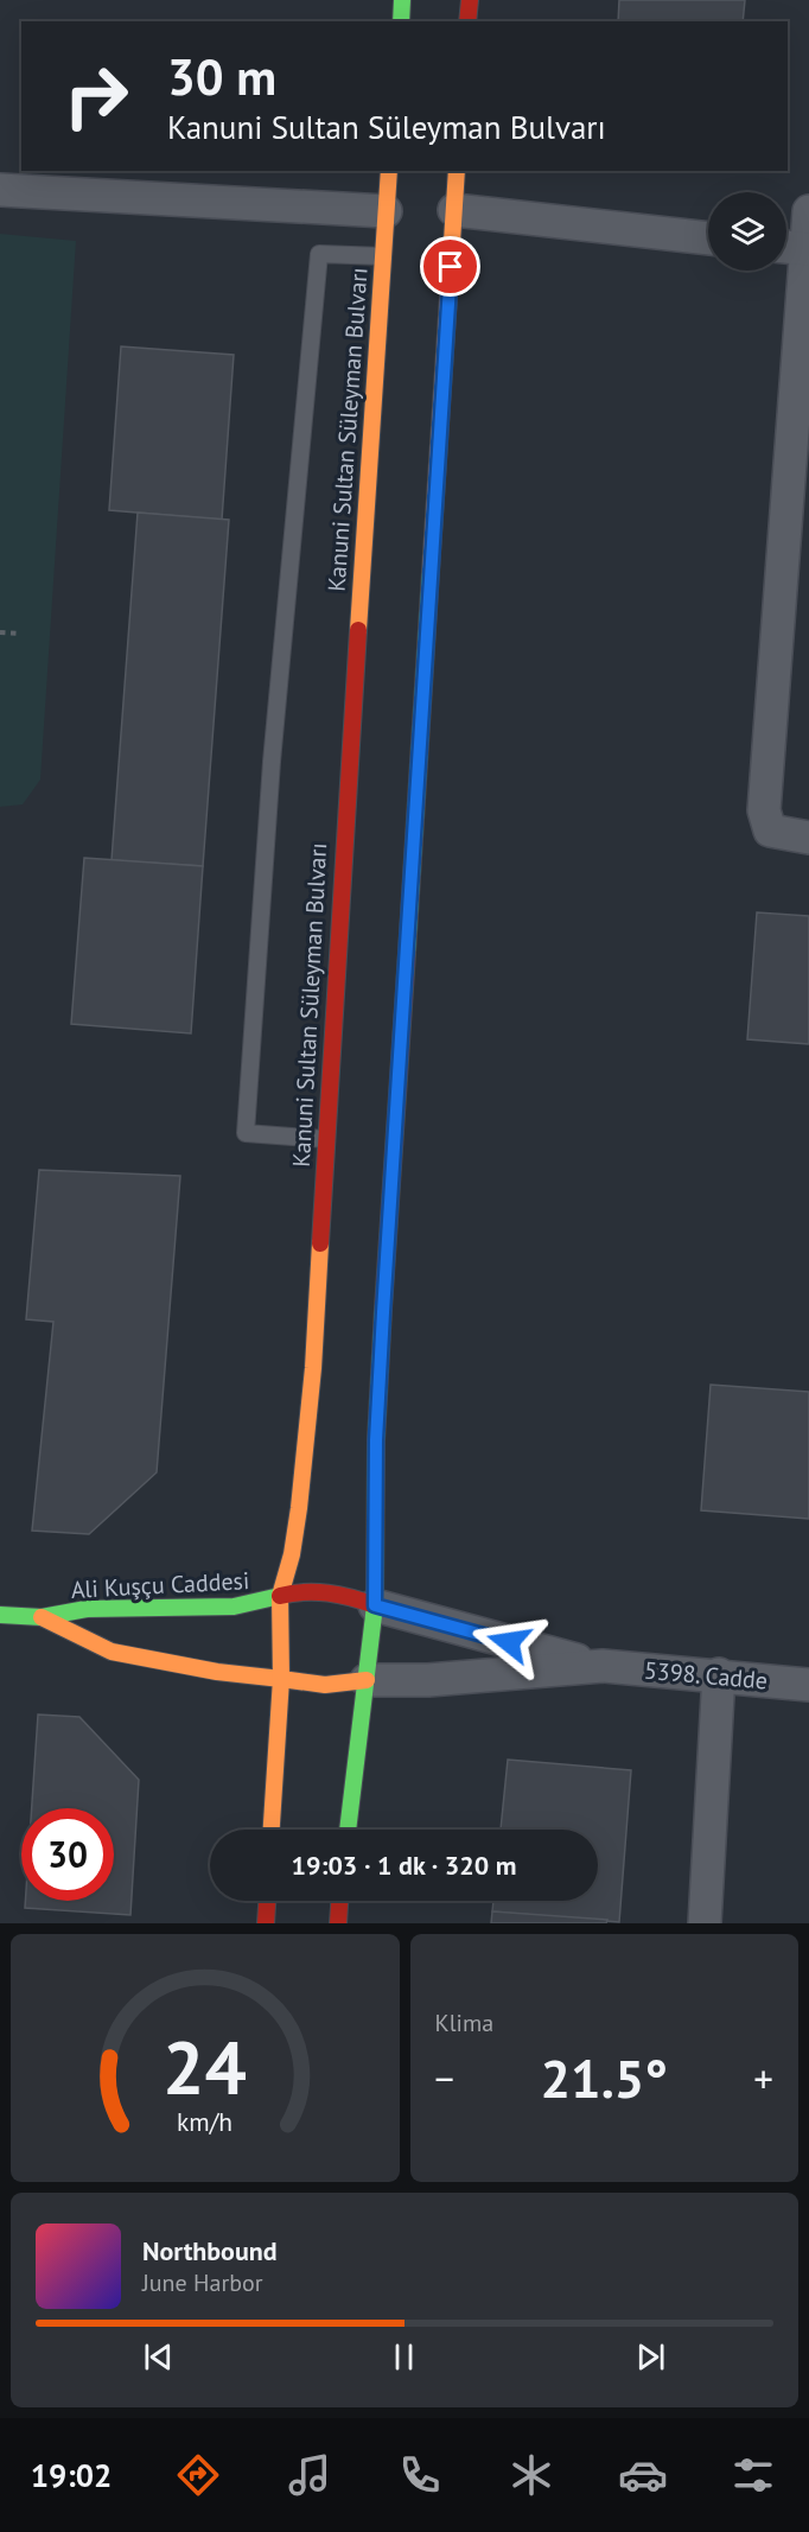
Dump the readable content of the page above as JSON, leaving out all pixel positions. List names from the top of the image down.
{
  "streets": {
    "main road": ["Kanuni Sultan Süleyman Bulvarı", "Ali Kuşçu Caddesi"],
    "street": ["5398. Cadde"]
  },
  "crossings": [
    ["Kanuni Sultan Süleyman Bulvarı", "Ali Kuşçu Caddesi"],
    ["Ali Kuşçu Caddesi", "5398. Cadde"]
  ],
  "page": {
    "turn": ["30 m", "Kanuni Sultan Süleyman Bulvarı"],
    "limit": "30",
    "trip": "19:03 · 1 dk · 320 m",
    "tile": "Klima",
    "heat": ["−", "21.5°", "+"],
    "song": ["Northbound", "June Harbor"],
    "tabs": "19:02",
    "gauge": ["24", "km/h"]
  }
}
